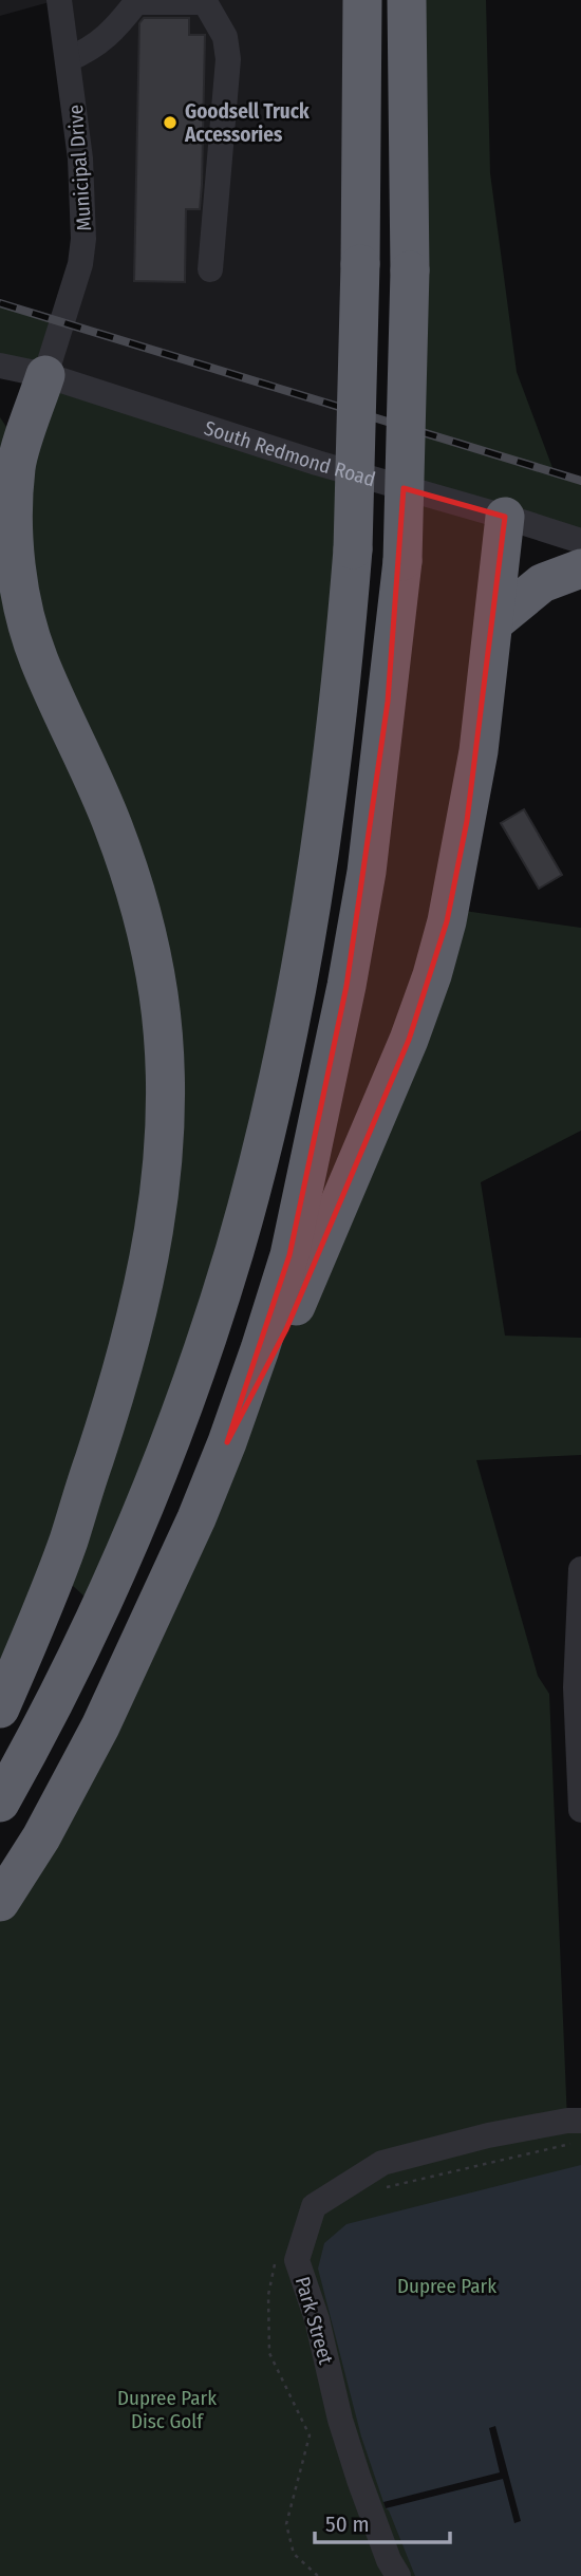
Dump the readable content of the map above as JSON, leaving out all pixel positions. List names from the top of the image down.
{
  "streets": {
    "street": ["Municipal Drive", "South Redmond Road", "Park Street"]
  },
  "crossings": [
    ["Municipal Drive", "South Redmond Road"]
  ],
  "parks": ["Dupree Park", "Dupree Park Disc Golf"],
  "places": ["Goodsell Truck Accessories"],
  "scale_bar": "50 m"
}
